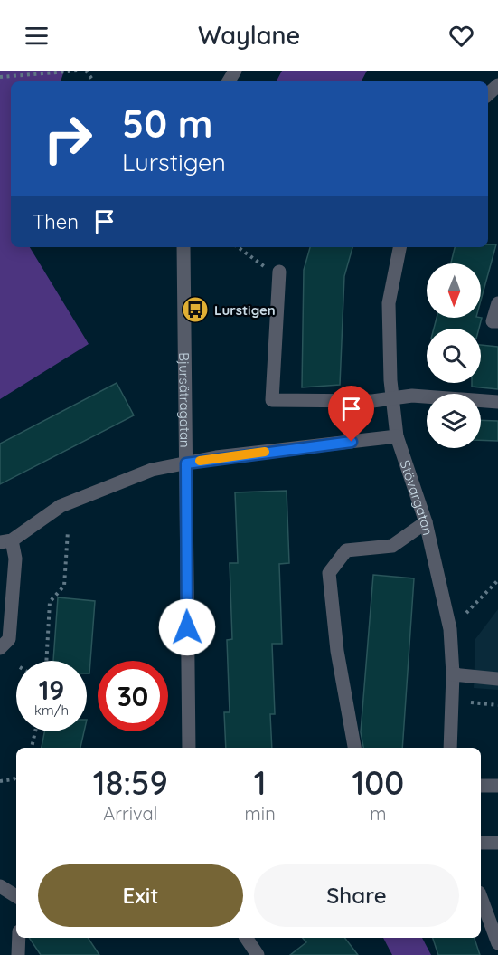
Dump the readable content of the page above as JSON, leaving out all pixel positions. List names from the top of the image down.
{
  "streets": {
    "street": ["Bjursätragatan", "Stövargatan"]
  },
  "places": {
    "bus stop": ["Lurstigen"]
  },
  "north": "bottom",
  "page": {
    "header": "Waylane",
    "turn": ["50 m", "Lurstigen"],
    "then": "Then",
    "speed": "19 km/h",
    "limit": "30",
    "eta": [
      "18:59",
      "Arrival",
      "1",
      "min",
      "100",
      "m"
    ],
    "buttons": ["Exit", "Share"]
  }
}
